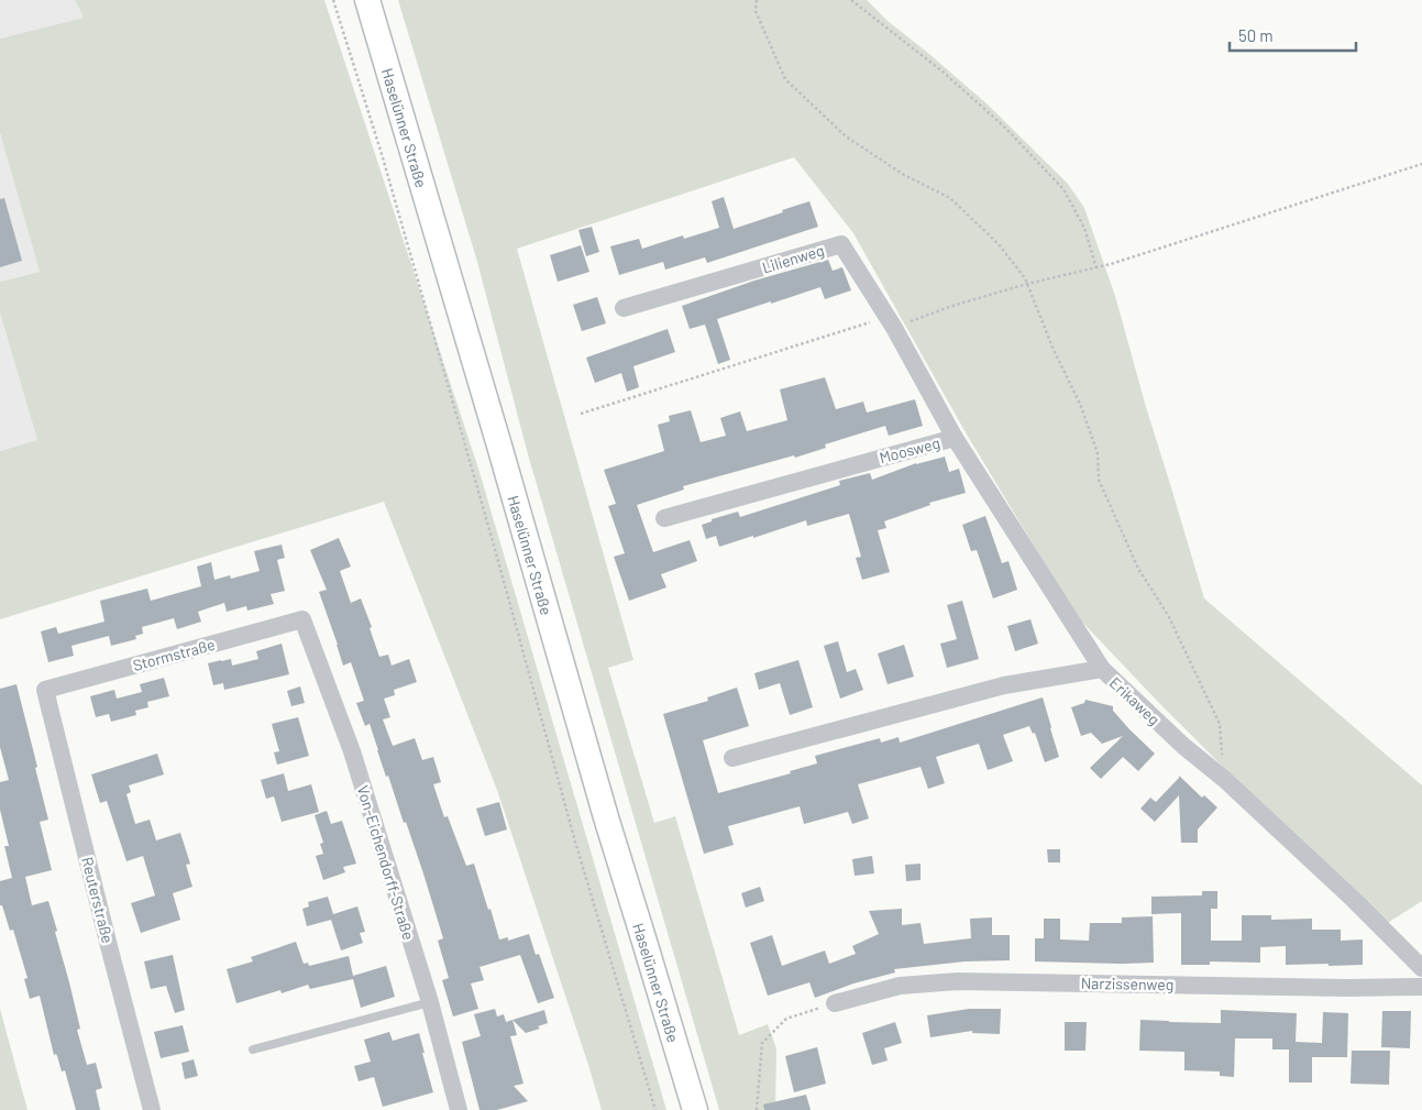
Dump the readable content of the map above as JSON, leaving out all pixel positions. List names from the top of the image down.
{
  "streets": {
    "street": [
      "Haselünner Straße",
      "Lilienweg",
      "Moosweg",
      "Stormstraße",
      "Erikaweg",
      "Von-Eichendorff-Straße",
      "Reuterstraße",
      "Narzissenweg"
    ]
  },
  "crossings": [
    ["Lilienweg", "Moosweg"],
    ["Moosweg", "Erikaweg"],
    ["Stormstraße", "Von-Eichendorff-Straße"],
    ["Stormstraße", "Reuterstraße"]
  ],
  "scale_bar": "50 m"
}
